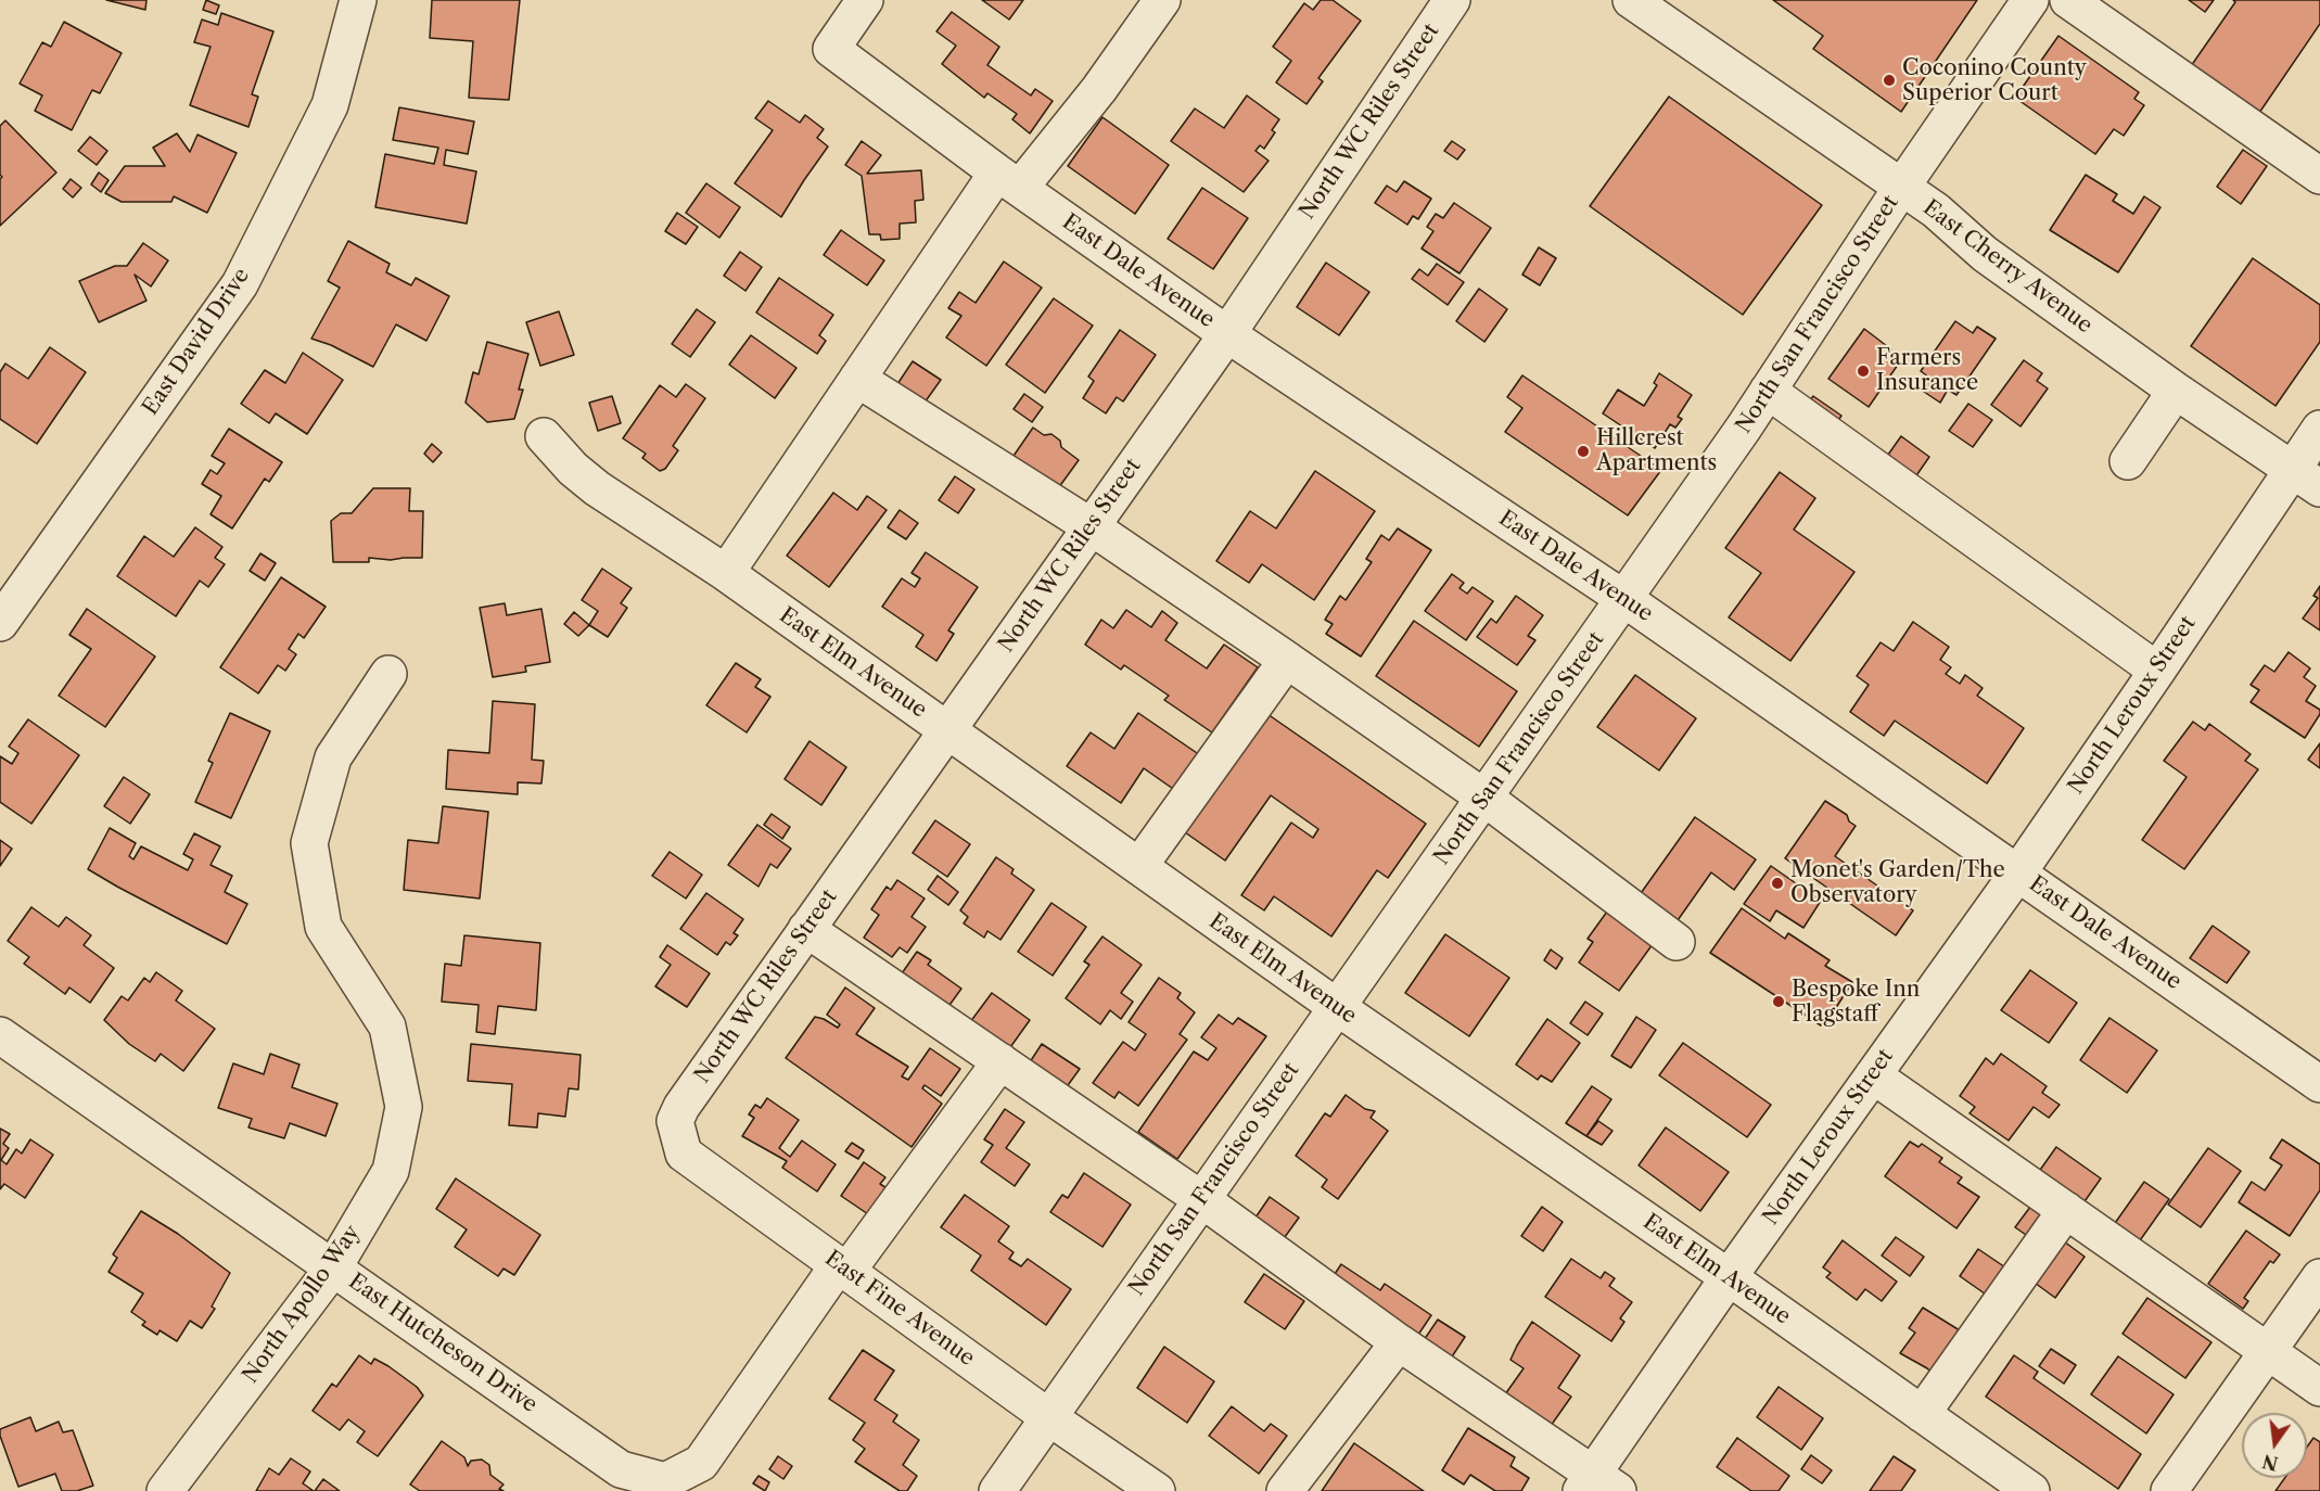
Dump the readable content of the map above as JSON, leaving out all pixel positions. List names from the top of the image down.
{
  "streets": {
    "street": [
      "North WC Riles Street",
      "East Cherry Avenue",
      "East Dale Avenue",
      "North San Francisco Street",
      "East David Drive",
      "East Elm Avenue",
      "North Leroux Street",
      "North Apollo Way",
      "East Fine Avenue",
      "East Hutcheson Drive"
    ]
  },
  "crossings": [
    ["North WC Riles Street", "East Dale Avenue"],
    ["North WC Riles Street", "East Elm Avenue"],
    ["North WC Riles Street", "East Fine Avenue"],
    ["East Cherry Avenue", "North San Francisco Street"],
    ["East Cherry Avenue", "North Leroux Street"],
    ["East Dale Avenue", "North San Francisco Street"],
    ["East Dale Avenue", "North Leroux Street"],
    ["North San Francisco Street", "East Elm Avenue"],
    ["North San Francisco Street", "East Fine Avenue"],
    ["East Elm Avenue", "North Leroux Street"],
    ["North Apollo Way", "East Hutcheson Drive"],
    ["East Fine Avenue", "East Hutcheson Drive"]
  ],
  "places": [
    "Coconino County Superior Court",
    "Farmers Insurance",
    "Hillcrest Apartments",
    "Monet's Garden/The Observatory",
    "Bespoke Inn Flagstaff"
  ],
  "north": "bottom"
}
